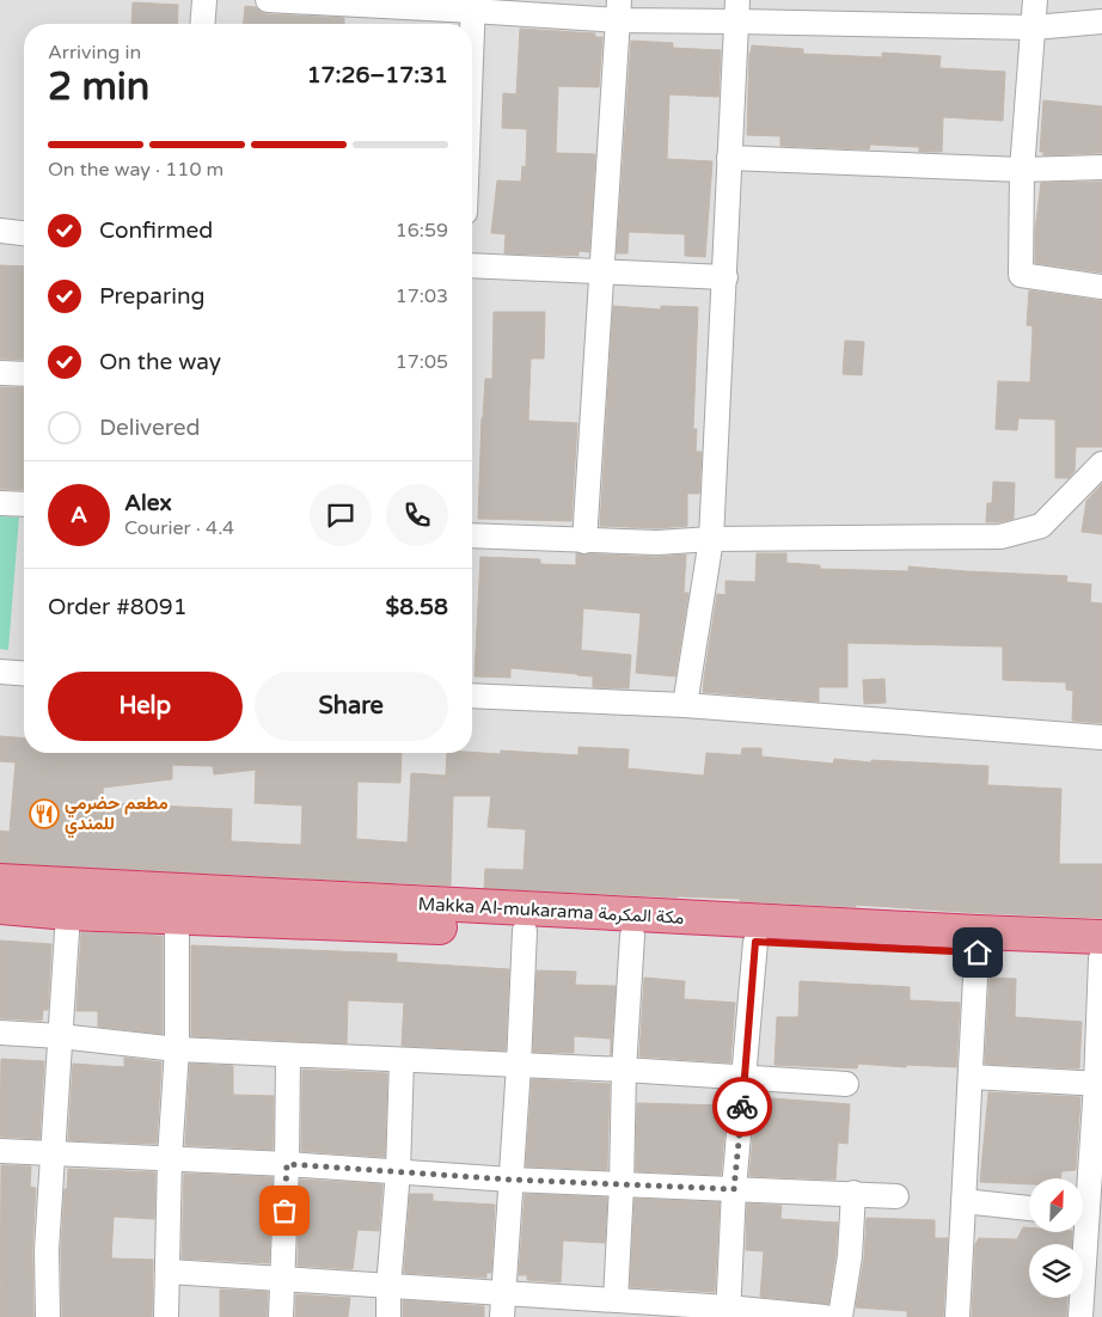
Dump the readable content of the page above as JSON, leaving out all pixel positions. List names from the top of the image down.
{
  "streets": {
    "highway": ["Makka Al-mukarama مكة المكرمة"]
  },
  "places": {
    "restaurant": ["مطعم حضرمي للمندي"]
  },
  "north": "top right",
  "page": {
    "heading": ["2 min", "Arriving in", "17:26–17:31"],
    "panel": [
      "Alex",
      "Courier · 4.4",
      "Order #8091",
      "$8.58"
    ],
    "bar": "On the way · 110 m",
    "list": [
      ["Confirmed", "16:59"],
      ["Preparing", "17:03"],
      ["On the way", "17:05"],
      "Delivered"
    ],
    "round": "A",
    "buttons": ["Help", "Share"]
  }
}
